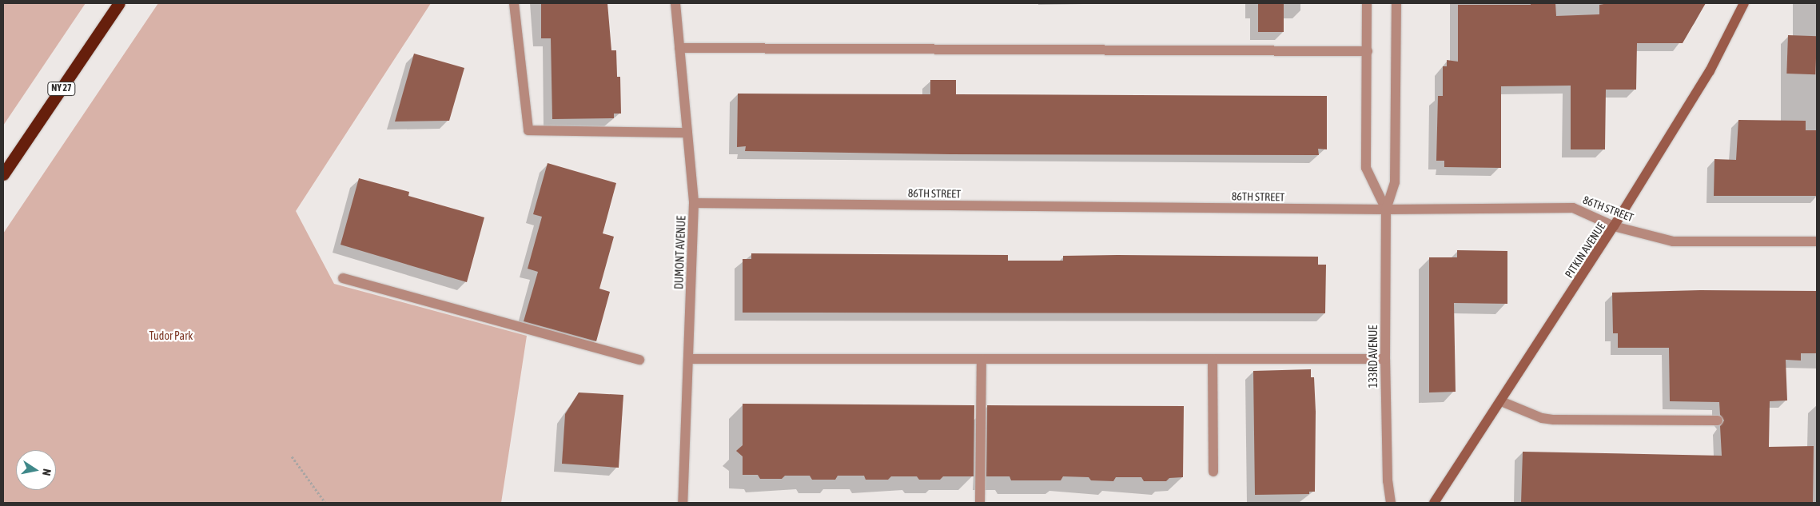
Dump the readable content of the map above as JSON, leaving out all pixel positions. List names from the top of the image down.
{
  "streets": {
    "highway": ["NY 27"],
    "street": [
      "86TH STREET",
      "PITKIN AVENUE",
      "DUMONT AVENUE",
      "133RD AVENUE"
    ]
  },
  "crossings": [
    ["86TH STREET", "PITKIN AVENUE"],
    ["86TH STREET", "DUMONT AVENUE"],
    ["86TH STREET", "133RD AVENUE"]
  ],
  "parks": ["Tudor Park"],
  "north": "right"
}
